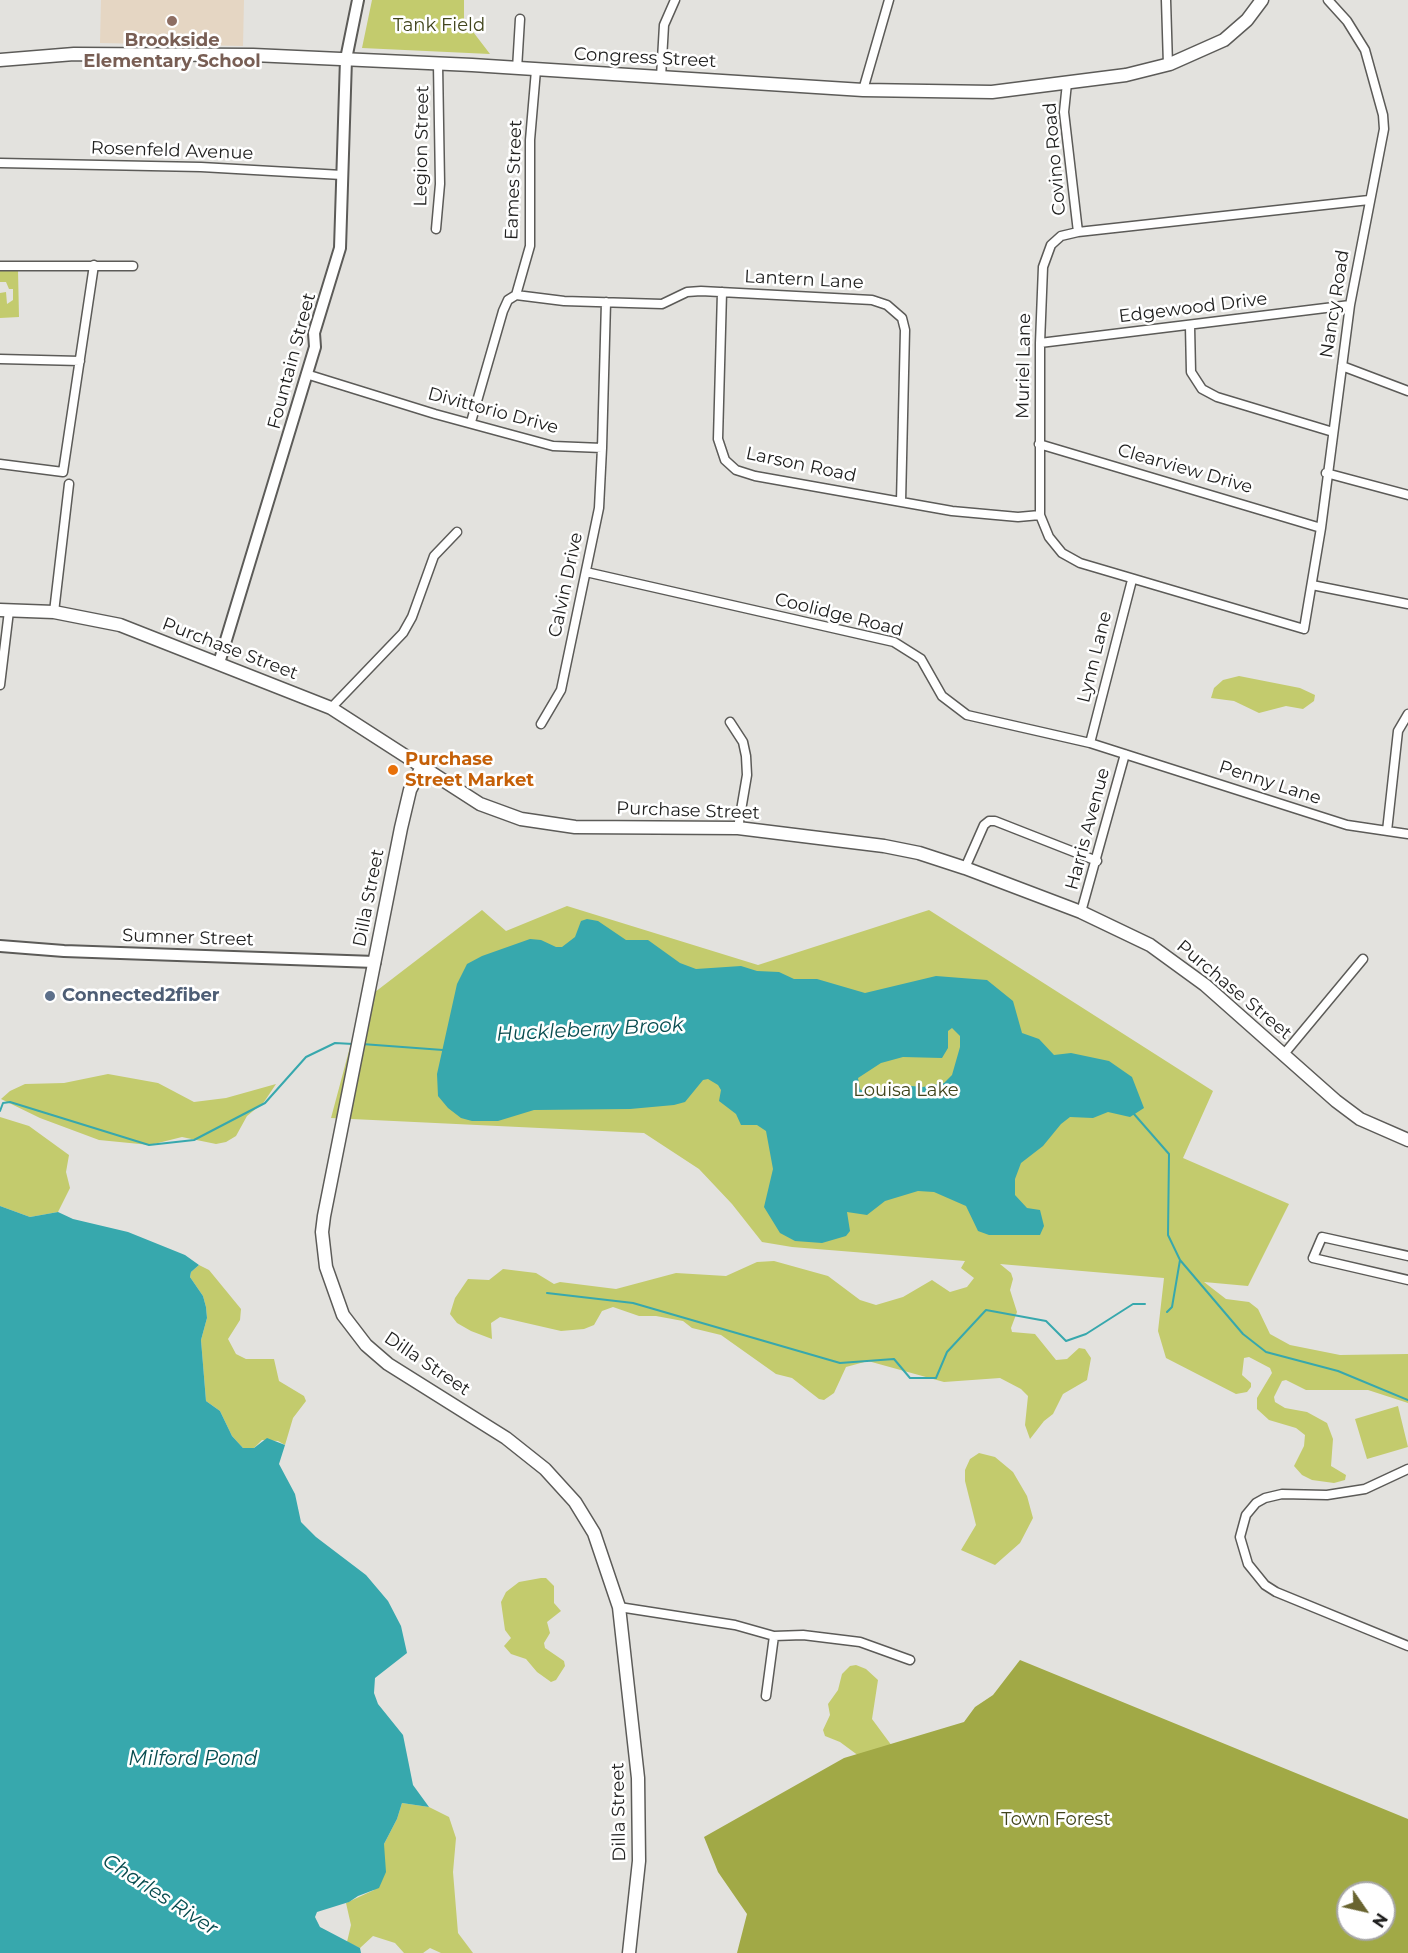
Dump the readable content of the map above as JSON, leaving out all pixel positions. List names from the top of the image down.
{
  "streets": {
    "main road": ["Congress Street", "Purchase Street", "Dilla Street"],
    "street": [
      "Legion Street",
      "Rosenfeld Avenue",
      "Covino Road",
      "Eames Street",
      "Lantern Lane",
      "Nancy Road",
      "Edgewood Drive",
      "Fountain Street",
      "Muriel Lane",
      "Divittorio Drive",
      "Larson Road",
      "Clearview Drive",
      "Calvin Drive",
      "Coolidge Road",
      "Lynn Lane",
      "Penny Lane",
      "Harris Avenue",
      "Sumner Street"
    ]
  },
  "crossings": [
    ["Congress Street", "Legion Street"],
    ["Congress Street", "Covino Road"],
    ["Congress Street", "Eames Street"],
    ["Congress Street", "Fountain Street"],
    ["Rosenfeld Avenue", "Fountain Street"],
    ["Covino Road", "Muriel Lane"],
    ["Eames Street", "Lantern Lane"],
    ["Eames Street", "Divittorio Drive"],
    ["Lantern Lane", "Larson Road"],
    ["Nancy Road", "Edgewood Drive"],
    ["Nancy Road", "Muriel Lane"],
    ["Nancy Road", "Clearview Drive"],
    ["Edgewood Drive", "Muriel Lane"],
    ["Fountain Street", "Divittorio Drive"],
    ["Fountain Street", "Purchase Street"],
    ["Muriel Lane", "Larson Road"],
    ["Muriel Lane", "Clearview Drive"],
    ["Muriel Lane", "Lynn Lane"],
    ["Divittorio Drive", "Calvin Drive"],
    ["Calvin Drive", "Coolidge Road"],
    ["Coolidge Road", "Lynn Lane"],
    ["Coolidge Road", "Penny Lane"],
    ["Coolidge Road", "Harris Avenue"],
    ["Purchase Street", "Harris Avenue"],
    ["Purchase Street", "Dilla Street"],
    ["Penny Lane", "Harris Avenue"],
    ["Dilla Street", "Sumner Street"]
  ],
  "water": ["Huckleberry Brook", "Milford Pond", "Charles River"],
  "parks": ["Tank Field", "Louisa Lake", "Town Forest"],
  "places": ["Brookside Elementary School", "Purchase Street Market", "Connected2fiber"],
  "north": "bottom right"
}
